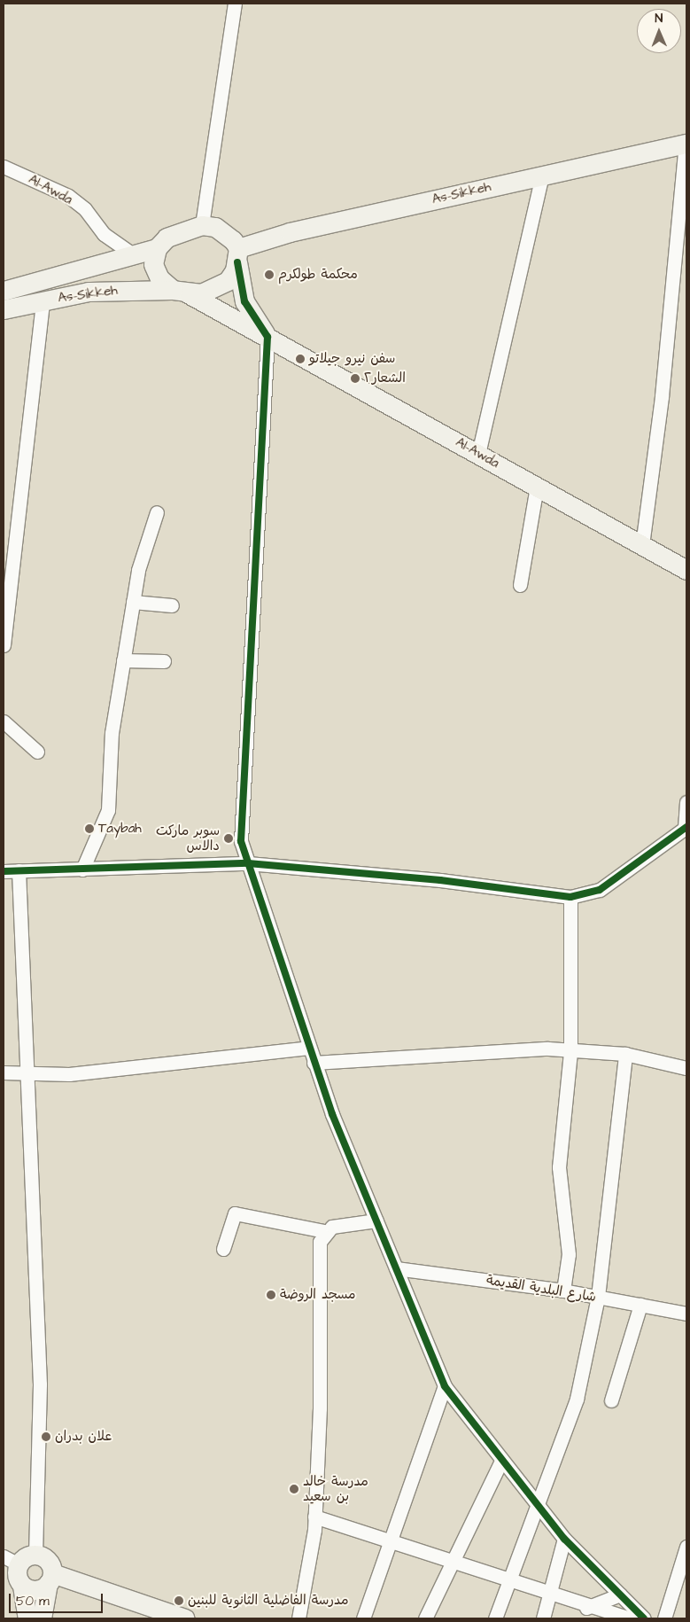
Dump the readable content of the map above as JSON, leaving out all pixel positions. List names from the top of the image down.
{
  "streets": {
    "street": ["Al-Awda", "As-Sikkeh", "شارع البلدية القديمة"]
  },
  "crossings": [
    ["Al-Awda", "As-Sikkeh"]
  ],
  "places": [
    "محكمة طولكرم",
    "سفن نيرو جيلاتو",
    "الشعار٢",
    "Taybah",
    "سوبر ماركت دالاس",
    "مسجد الروضة",
    "علان بدران",
    "مدرسة خالد بن سعيد",
    "مدرسة الفاضلية الثانوية للبنين"
  ],
  "scale_bar": "50 m",
  "north": "top"
}
